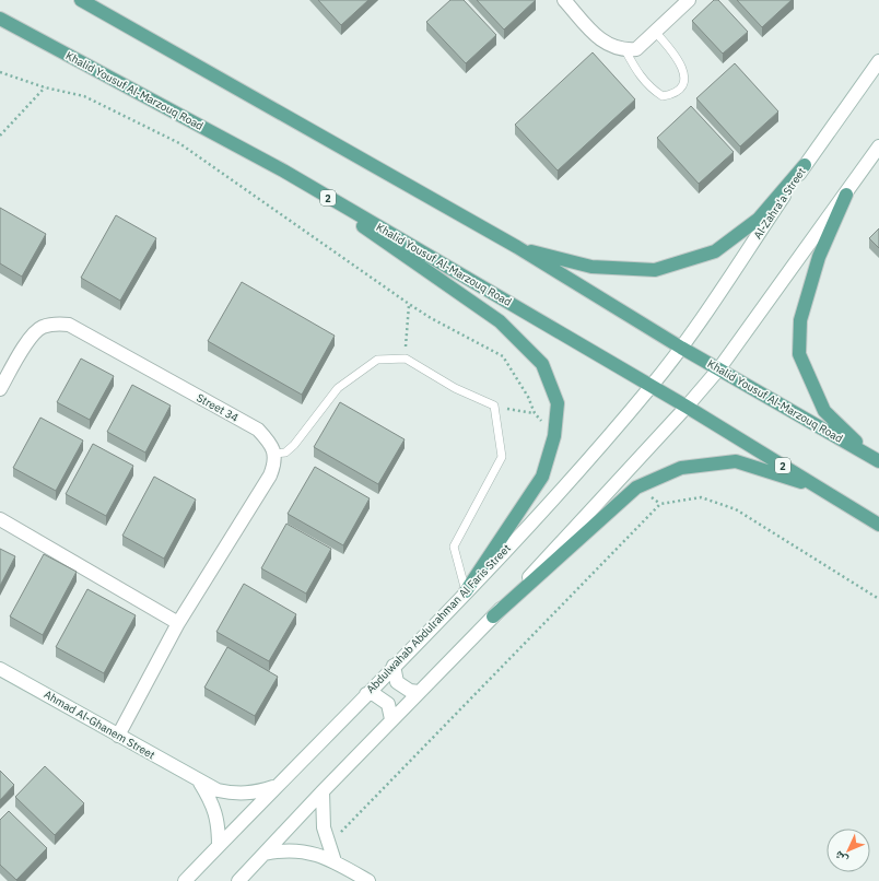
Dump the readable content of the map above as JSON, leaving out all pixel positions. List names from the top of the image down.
{
  "streets": {
    "main road": ["Khalid Yousuf Al-Marzouq Road", "2"],
    "street": [
      "Al-Zahra'a Street",
      "Street 34",
      "Abdulwahab Abdulrahman Al Faris Street",
      "Ahmad Al-Ghanem Street"
    ]
  },
  "crossings": [
    ["Khalid Yousuf Al-Marzouq Road", "Al-Zahra'a Street"],
    ["Khalid Yousuf Al-Marzouq Road", "Abdulwahab Abdulrahman Al Faris Street"],
    ["Al-Zahra'a Street", "Abdulwahab Abdulrahman Al Faris Street"],
    ["Abdulwahab Abdulrahman Al Faris Street", "Ahmad Al-Ghanem Street"]
  ],
  "north": "bottom left"
}
